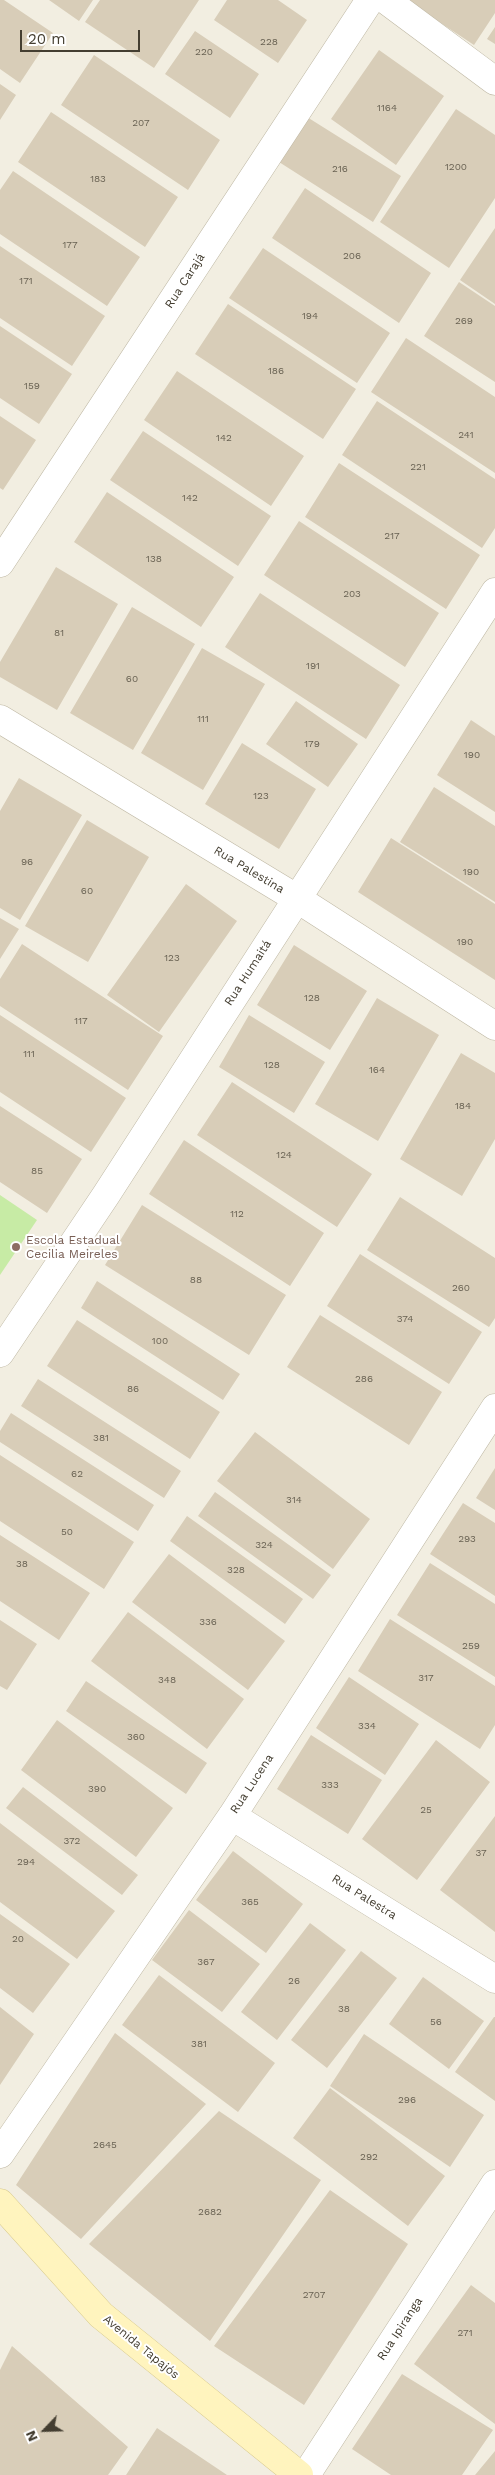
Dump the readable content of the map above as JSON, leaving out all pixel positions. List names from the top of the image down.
{
  "streets": {
    "main road": ["Avenida Tapajós"],
    "street": [
      "Rua Carajá",
      "Rua Palestina",
      "Rua Humaitá",
      "Rua Lucena",
      "Rua Palestra",
      "Rua Ipiranga"
    ]
  },
  "crossings": [
    ["Rua Palestina", "Rua Humaitá"],
    ["Rua Lucena", "Rua Palestra"]
  ],
  "places": ["Escola Estadual Cecilia Meireles"],
  "house_numbers": [
    "228",
    "220",
    "1164",
    "207",
    "1200",
    "216",
    "183",
    "177",
    "206",
    "171",
    "194",
    "269",
    "186",
    "159",
    "241",
    "142",
    "221",
    "142",
    "217",
    "138",
    "203",
    "81",
    "191",
    "60",
    "111",
    "179",
    "190",
    "123",
    "96",
    "190",
    "60",
    "190",
    "123",
    "128",
    "117",
    "111",
    "128",
    "164",
    "184",
    "124",
    "85",
    "112",
    "88",
    "260",
    "374",
    "100",
    "286",
    "86",
    "381",
    "62",
    "314",
    "50",
    "293",
    "324",
    "38",
    "328",
    "336",
    "259",
    "317",
    "348",
    "334",
    "360",
    "333",
    "390",
    "25",
    "372",
    "37",
    "294",
    "365",
    "20",
    "367",
    "26",
    "38",
    "56",
    "381",
    "296",
    "2645",
    "292",
    "2682",
    "2707",
    "271"
  ],
  "scale_bar": "20 m",
  "north": "bottom left"
}
